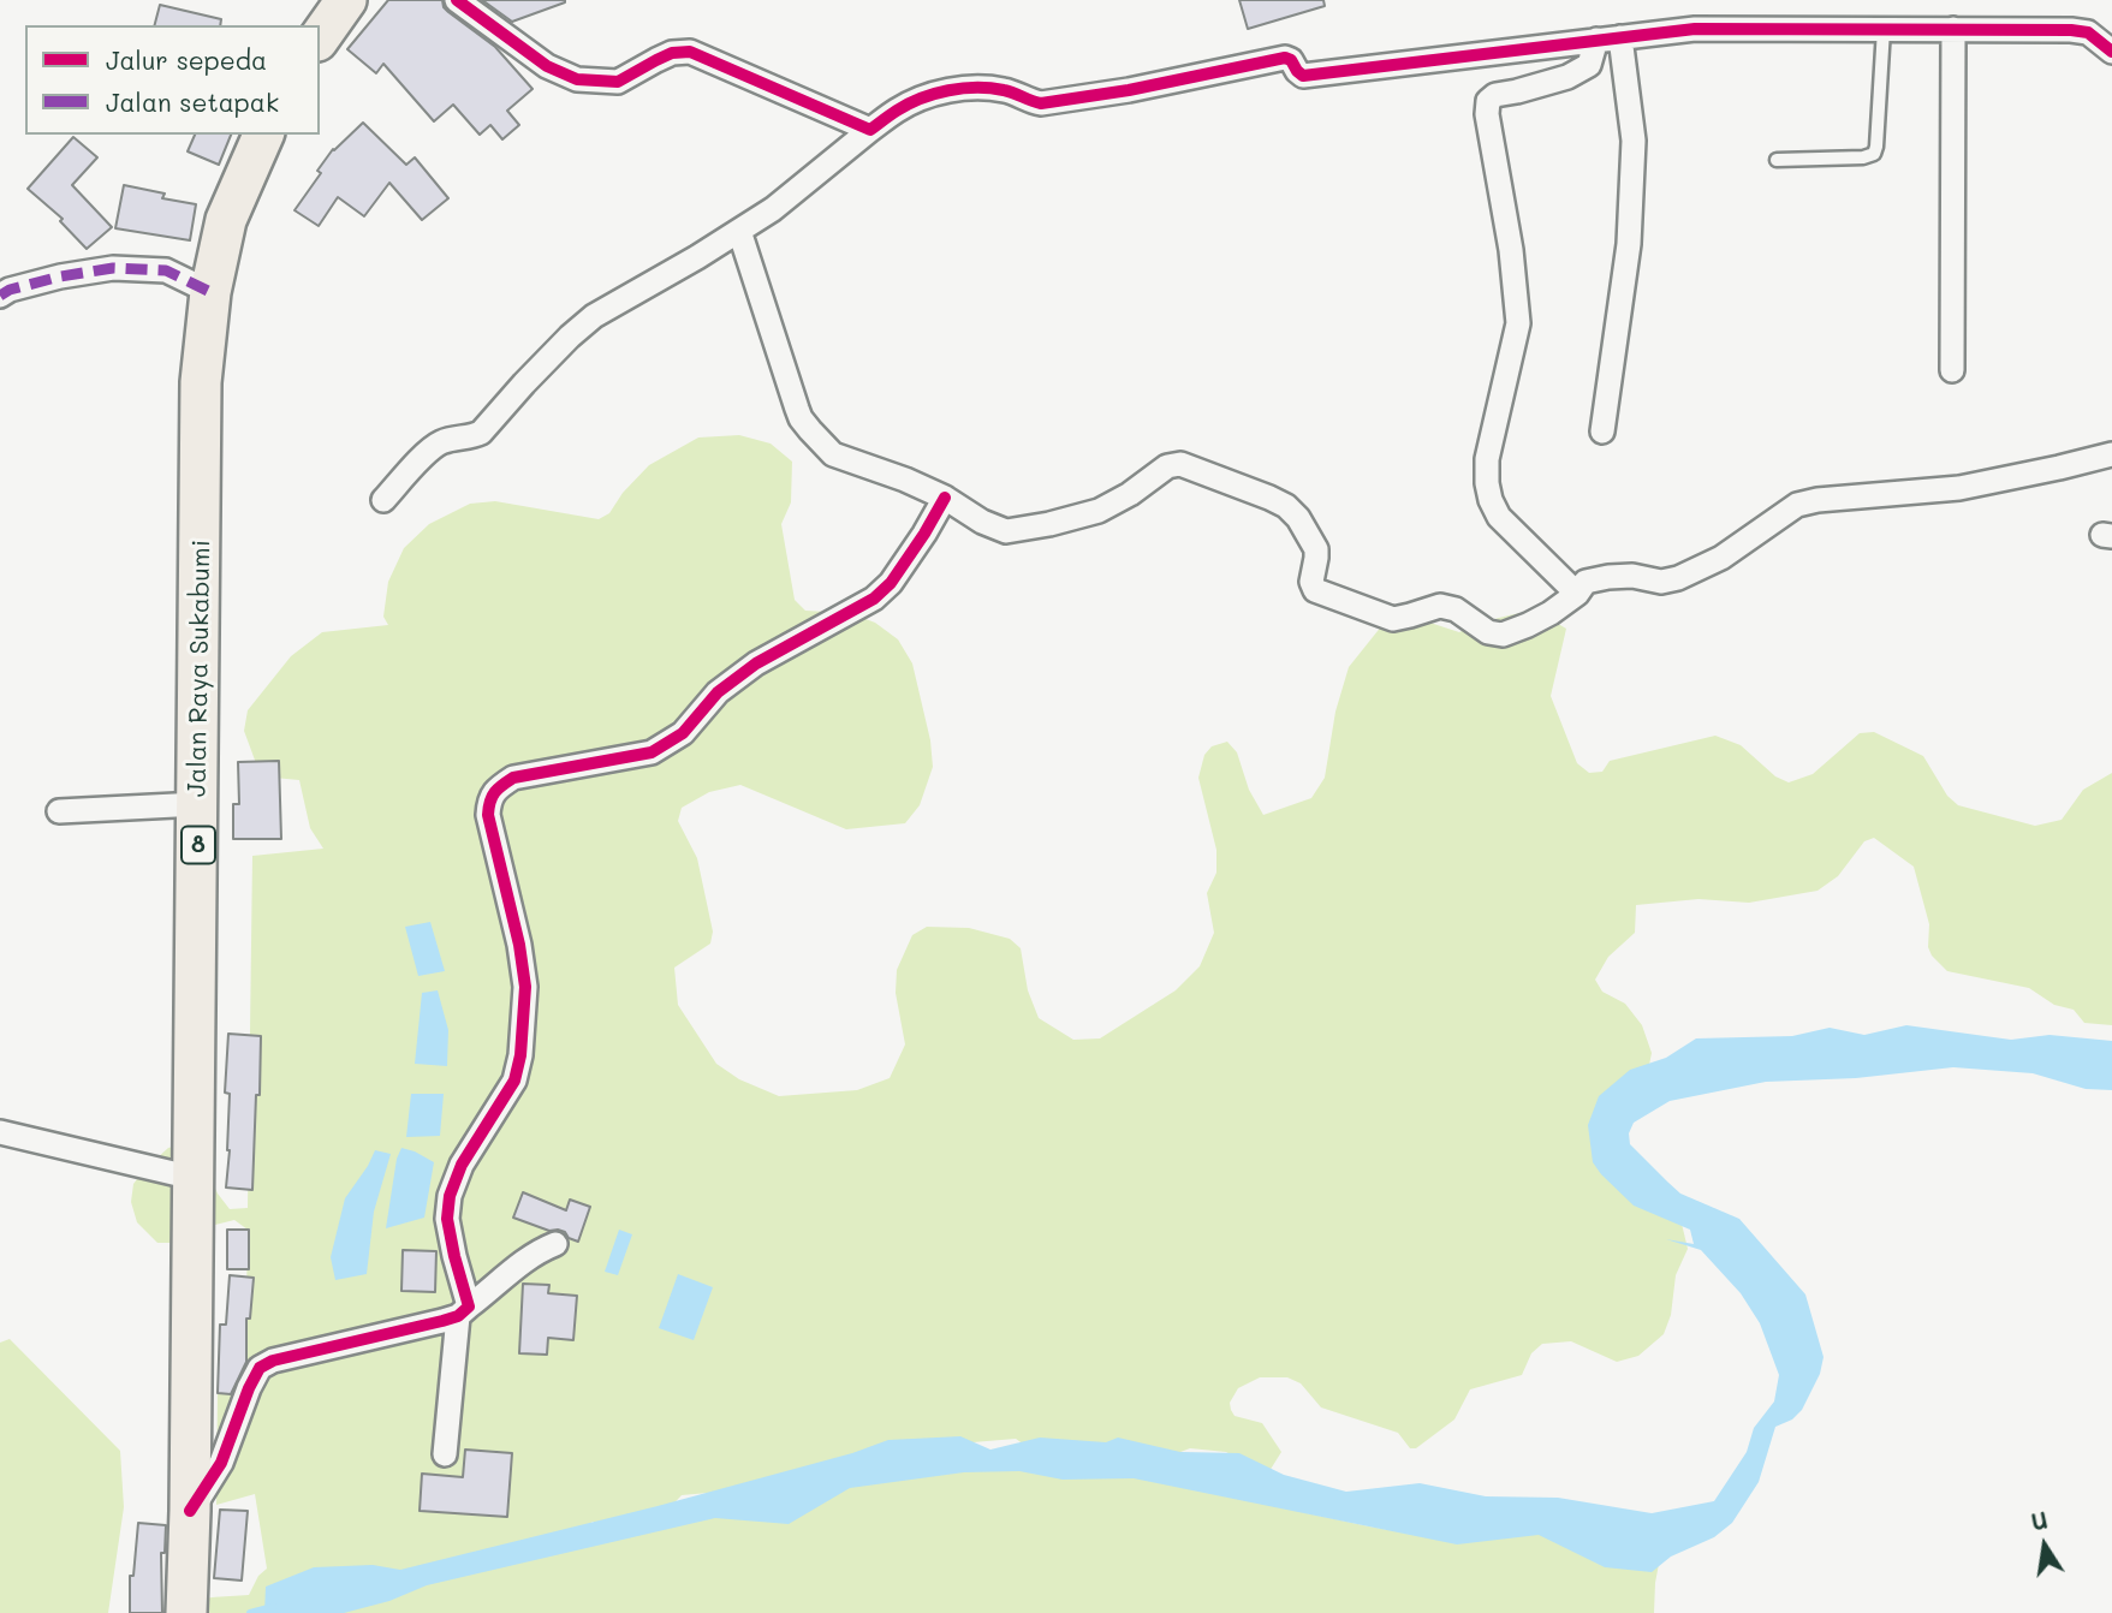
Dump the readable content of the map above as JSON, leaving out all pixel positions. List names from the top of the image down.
{
  "streets": {
    "highway": ["Jalan Raya Sukabumi", "8"]
  },
  "legend": ["Jalur sepeda", "Jalan setapak"],
  "north": "top"
}
